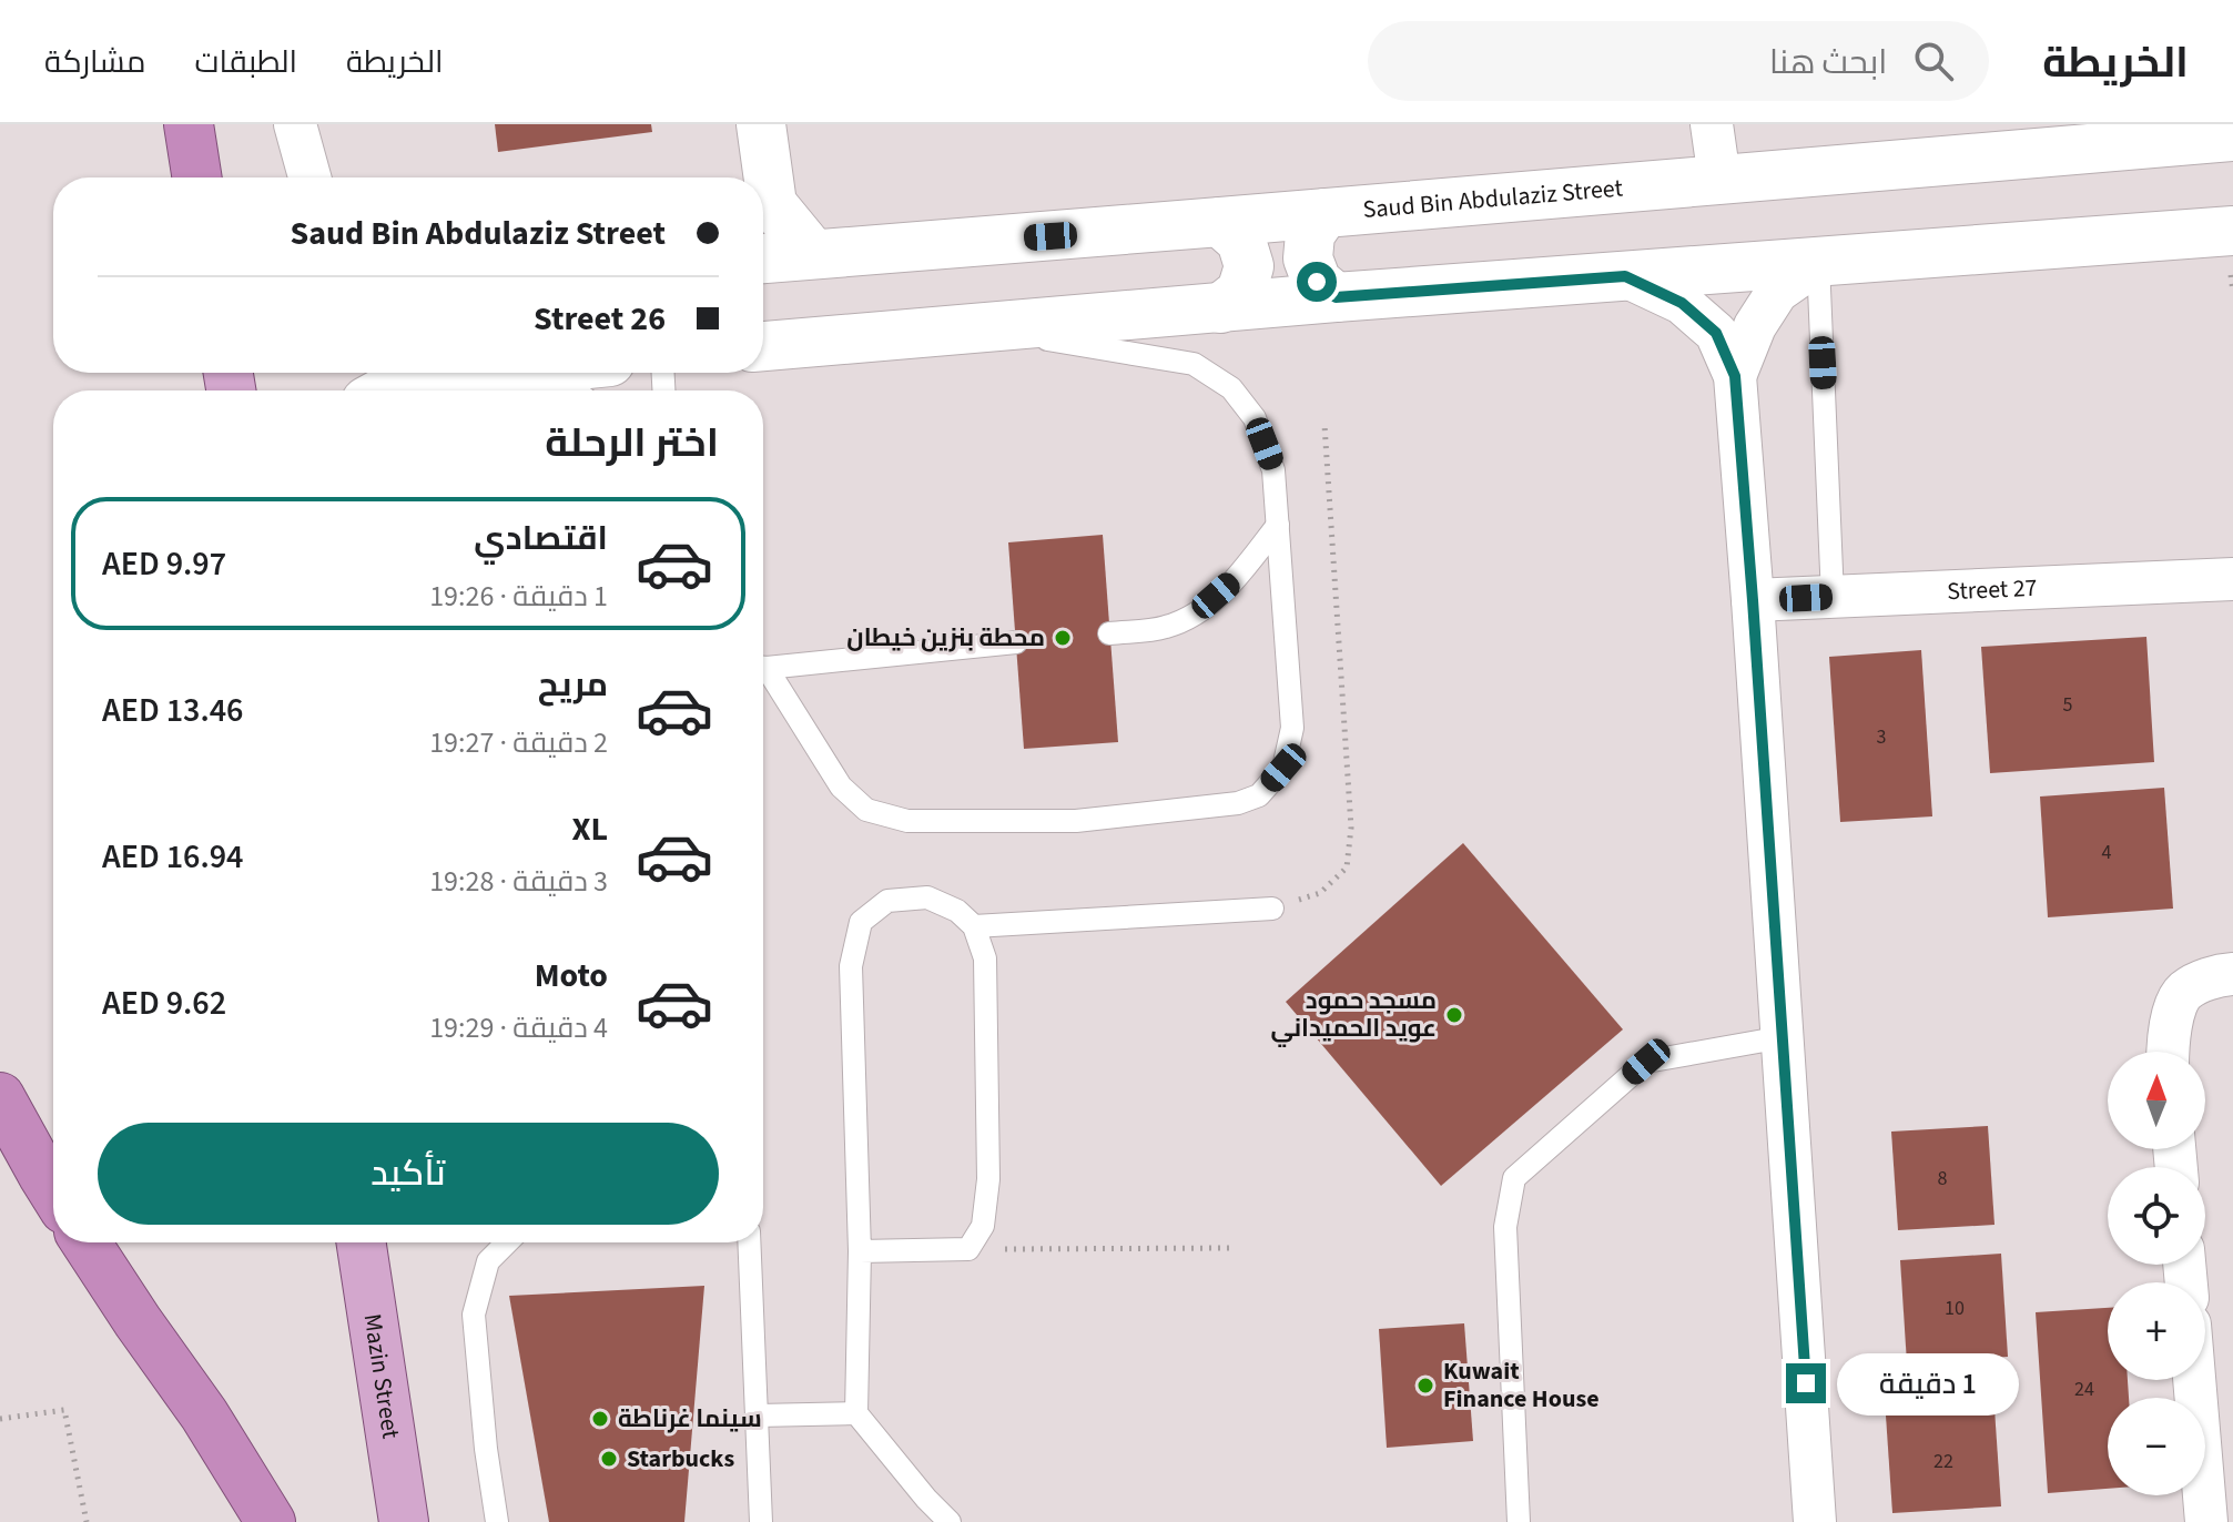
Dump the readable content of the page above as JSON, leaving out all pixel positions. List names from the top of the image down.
{
  "streets": {
    "main road": ["Saud Bin Abdulaziz Street", "Mazin Street"],
    "street": ["Street 27"]
  },
  "places": [
    "محطة بنزين خيطان",
    "مسجد حمود عويد الحميداني",
    "Kuwait Finance House",
    "سينما غرناطة",
    "Starbucks"
  ],
  "house_numbers": [
    "5",
    "3",
    "4",
    "8",
    "10",
    "24",
    "22"
  ],
  "north": "top",
  "page": {
    "header": "الخريطة",
    "search": "ابحث هنا",
    "nav": ["الخريطة", "الطبقات", "مشاركة"],
    "banner": ["Saud Bin Abdulaziz Street", "Street 26"],
    "heading": "اختر الرحلة",
    "list": [
      {
        "name": "اقتصادي",
        "note": "1 دقيقة · 19:26",
        "value": "AED 9.97"
      },
      {
        "name": "مريح",
        "note": "2 دقيقة · 19:27",
        "value": "AED 13.46"
      },
      {
        "name": "XL",
        "note": "3 دقيقة · 19:28",
        "value": "AED 16.94"
      },
      {
        "name": "Moto",
        "note": "4 دقيقة · 19:29",
        "value": "AED 9.62"
      }
    ],
    "map_buttons": ["+", "−"],
    "buttons": "تأكيد",
    "bubble": "1 دقيقة"
  }
}
